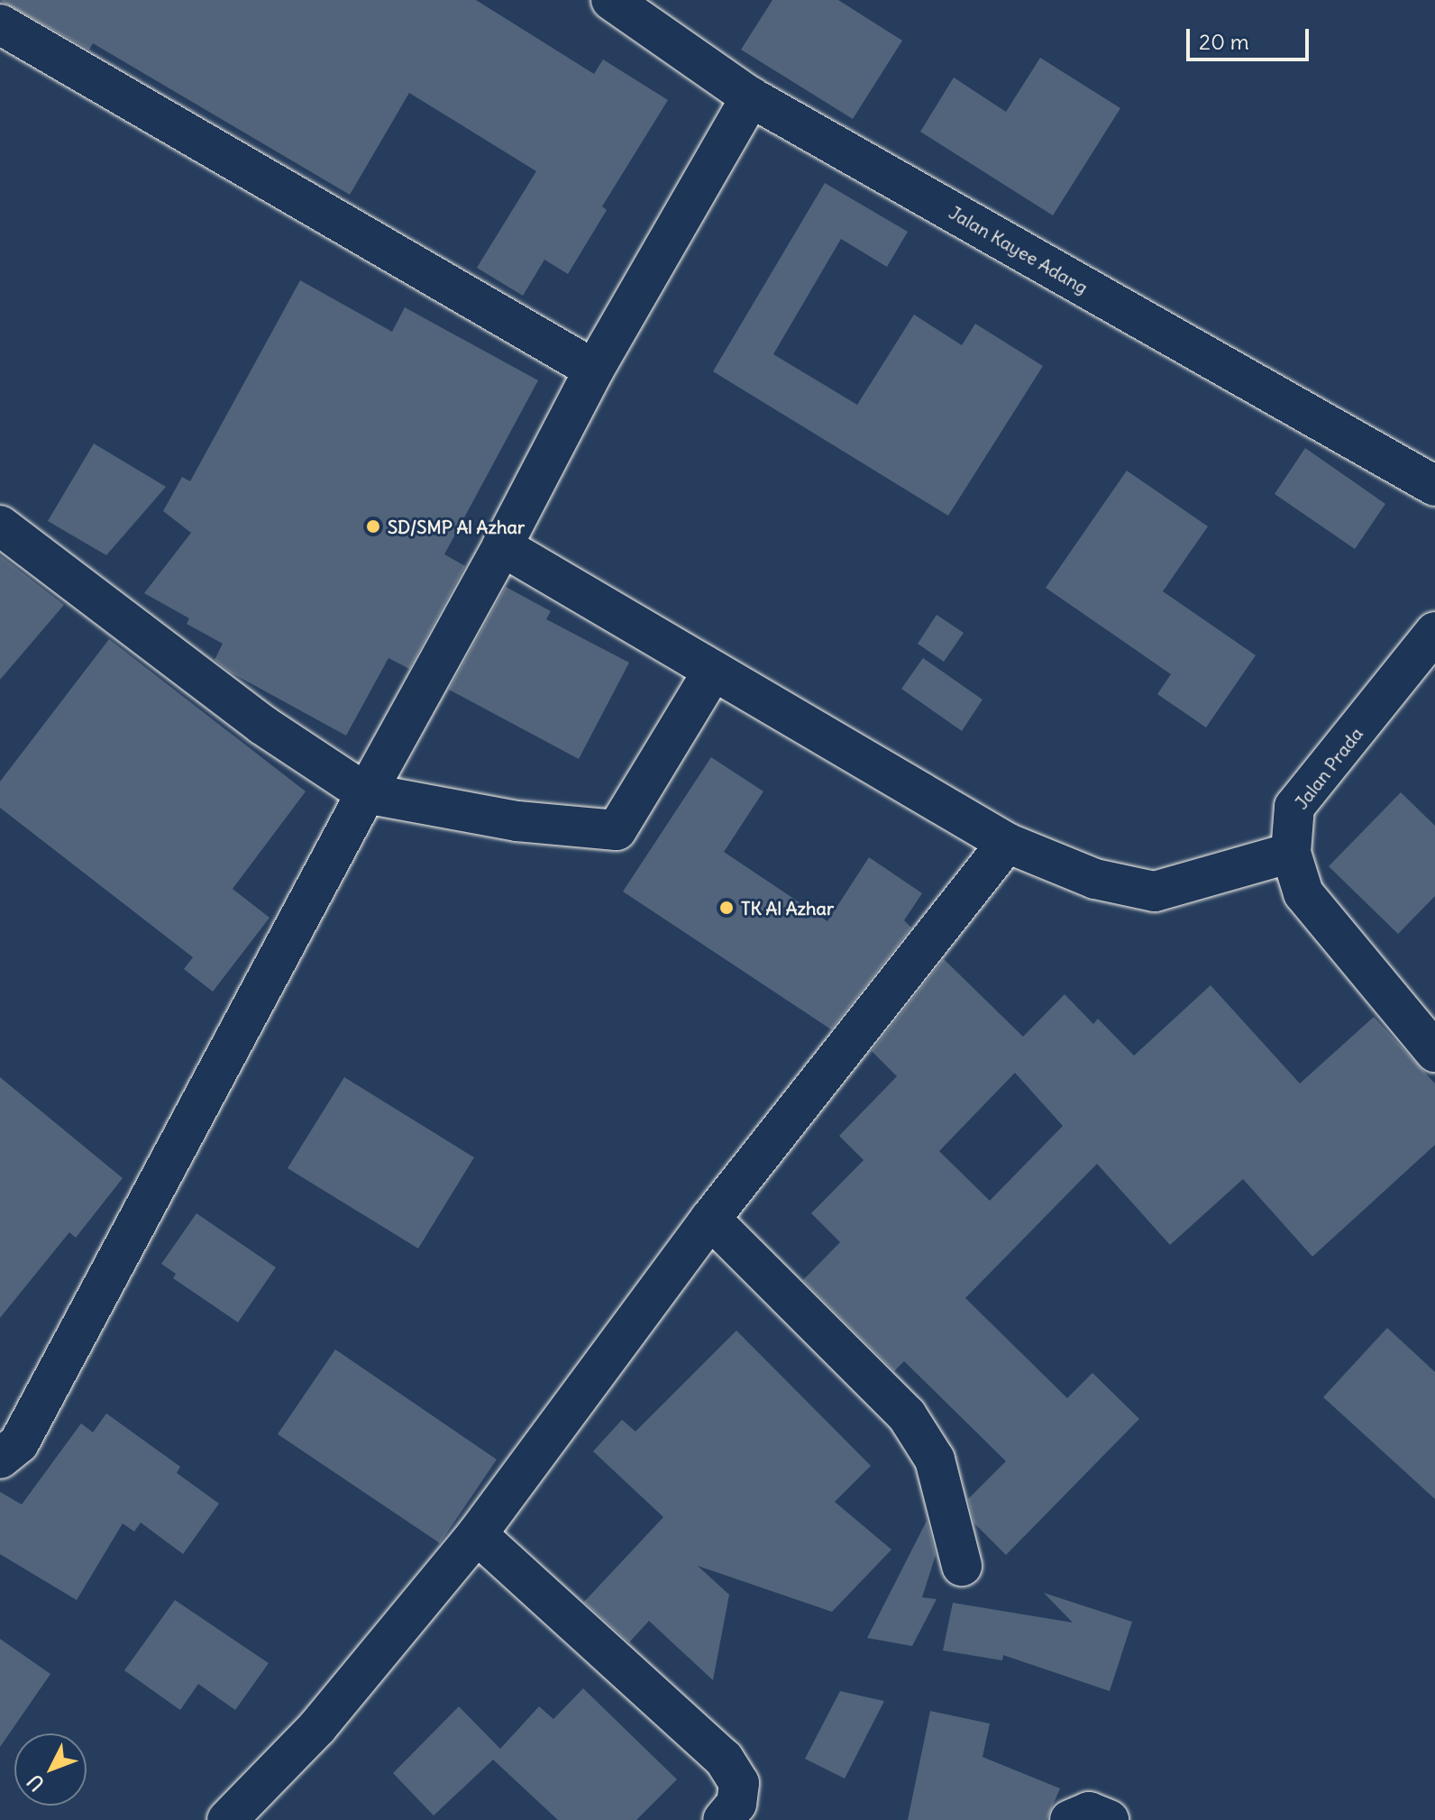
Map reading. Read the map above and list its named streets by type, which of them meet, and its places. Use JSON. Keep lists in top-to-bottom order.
{
  "streets": {
    "street": ["Jalan Kayee Adang", "Jalan Prada"]
  },
  "places": ["SD/SMP Al Azhar", "TK Al Azhar"],
  "scale_bar": "20 m",
  "north": "bottom left"
}
